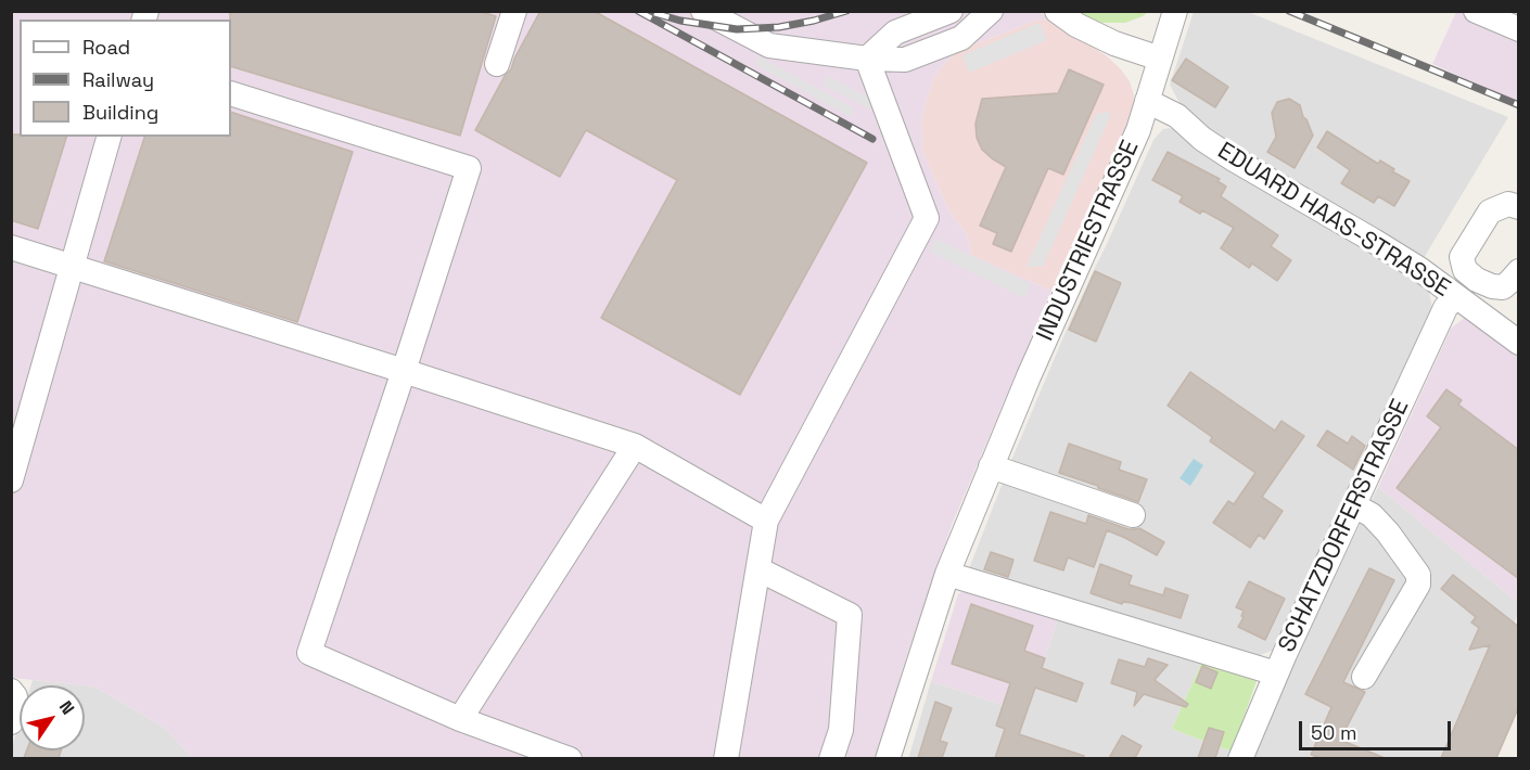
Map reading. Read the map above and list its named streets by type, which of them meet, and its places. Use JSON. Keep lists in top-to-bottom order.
{
  "streets": {
    "street": ["EDUARD HAAS-STRASSE", "INDUSTRIESTRASSE", "SCHATZDORFERSTRASSE"]
  },
  "crossings": [
    ["EDUARD HAAS-STRASSE", "INDUSTRIESTRASSE"],
    ["EDUARD HAAS-STRASSE", "SCHATZDORFERSTRASSE"]
  ],
  "legend": ["Road", "Railway", "Building"],
  "scale_bar": "50 m",
  "north": "top right"
}
